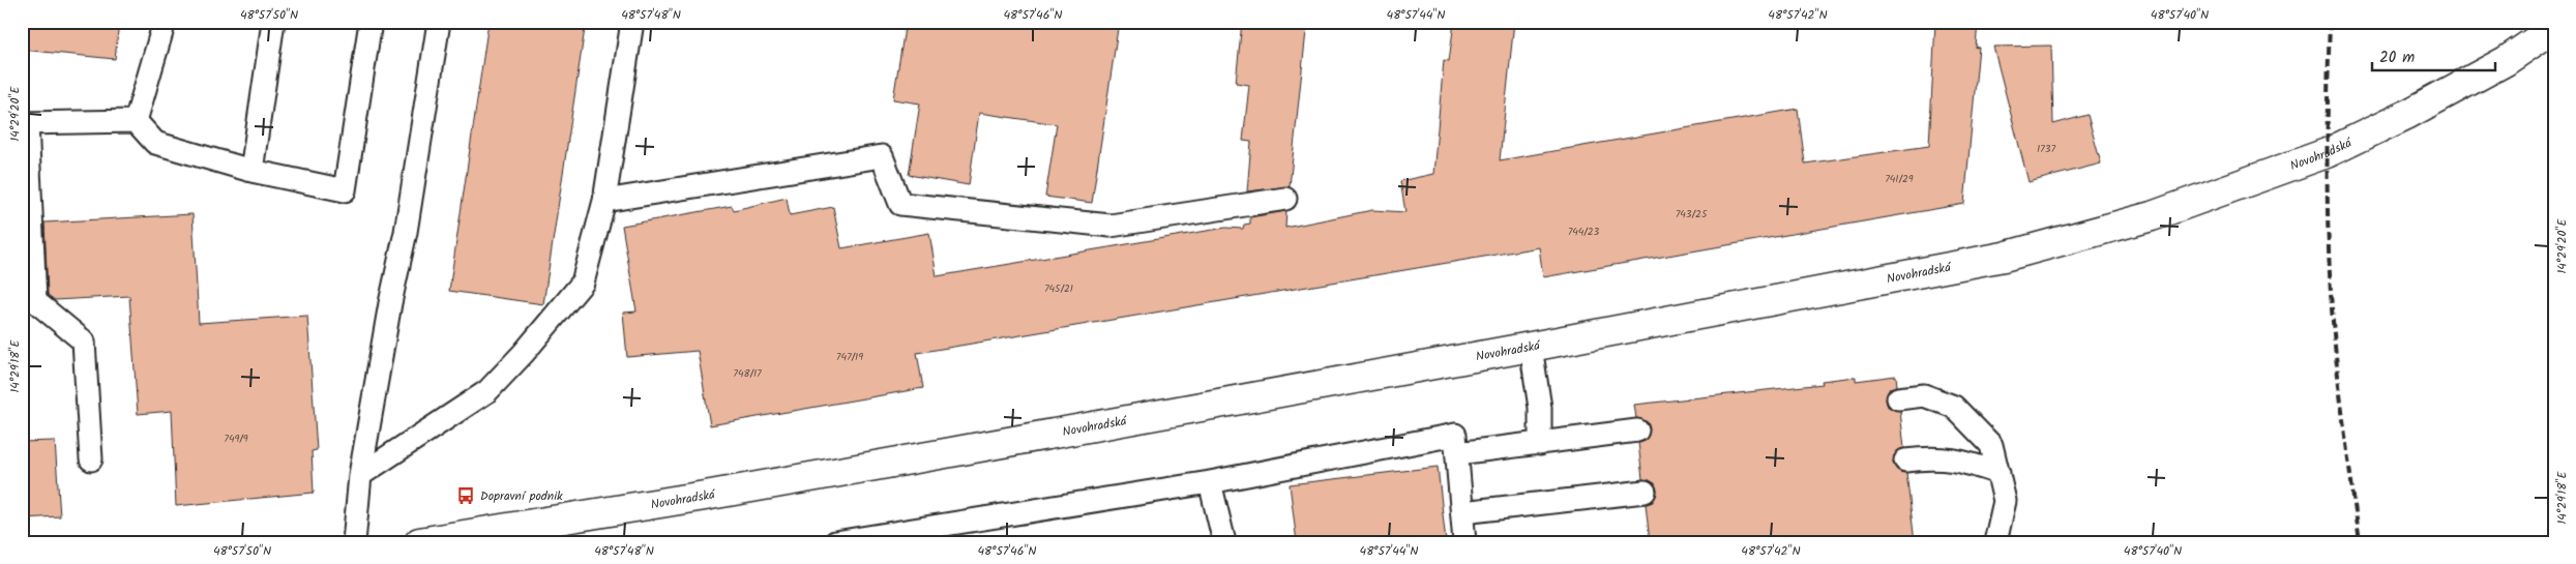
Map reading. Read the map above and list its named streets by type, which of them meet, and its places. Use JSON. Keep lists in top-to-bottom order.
{
  "streets": {
    "main road": ["Novohradská"]
  },
  "places": {
    "bus stop": ["Dopravní podnik"]
  },
  "house_numbers": [
    "1737",
    "741/29",
    "743/25",
    "744/23",
    "745/21",
    "747/19",
    "748/17",
    "749/9"
  ],
  "scale_bar": "20 m",
  "coordinates": [
    "48°57'50\"N",
    "48°57'48\"N",
    "48°57'46\"N",
    "48°57'44\"N",
    "48°57'42\"N",
    "48°57'40\"N",
    "14°29'20\"E",
    "14°29'18\"E"
  ]
}
